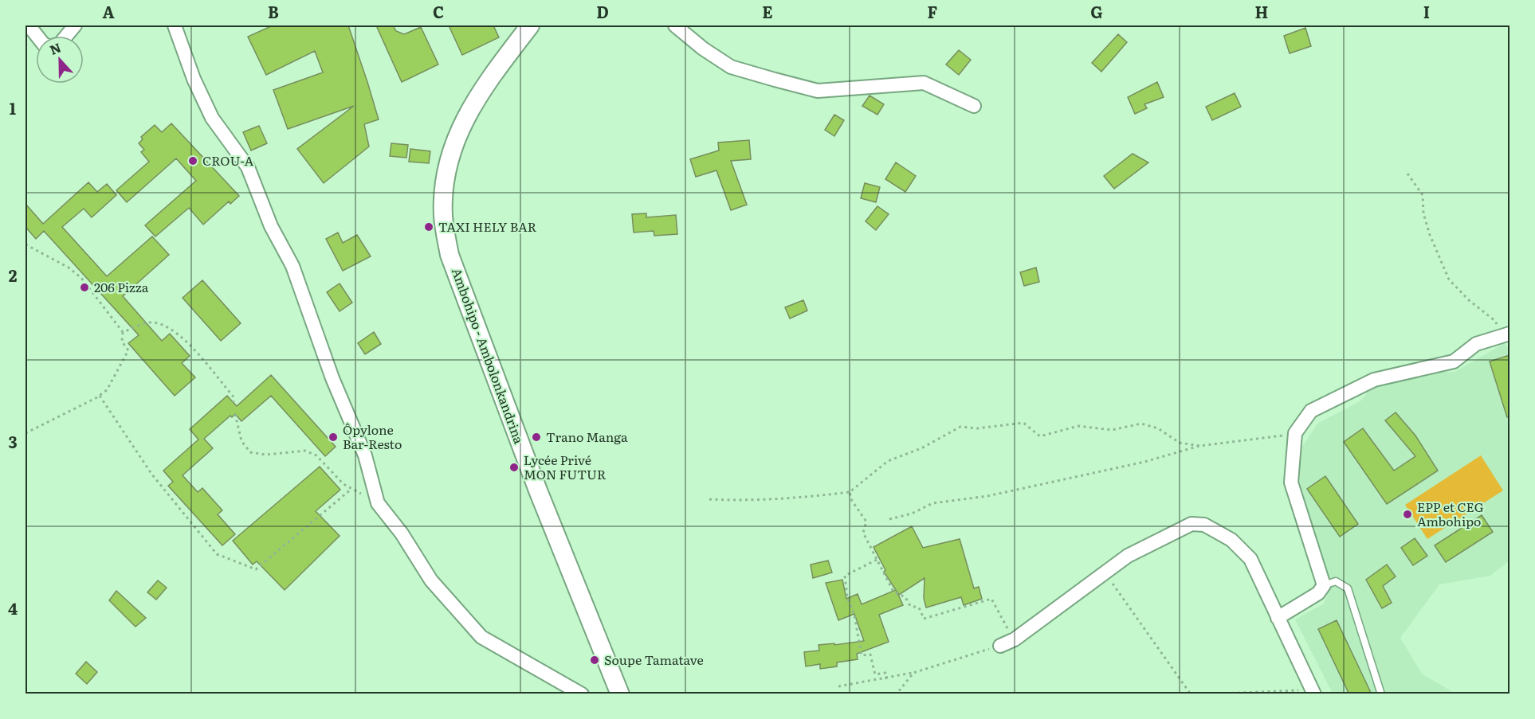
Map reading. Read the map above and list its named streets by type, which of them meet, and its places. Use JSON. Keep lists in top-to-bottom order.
{
  "streets": {
    "street": ["Ambohipo - Ambolonkandrina"]
  },
  "places": [
    "CROU-A",
    "TAXI HELY BAR",
    "206 Pizza",
    "Ôpylone Bar-Resto",
    "Trano Manga",
    "Lycée Privé MON FUTUR",
    "EPP et CEG Ambohipo",
    "Soupe Tamatave"
  ],
  "north": "top",
  "grid": {
    "columns": [
      "A",
      "B",
      "C",
      "D",
      "E",
      "F",
      "G",
      "H",
      "I"
    ],
    "rows": [
      "1",
      "2",
      "3",
      "4"
    ]
  }
}
